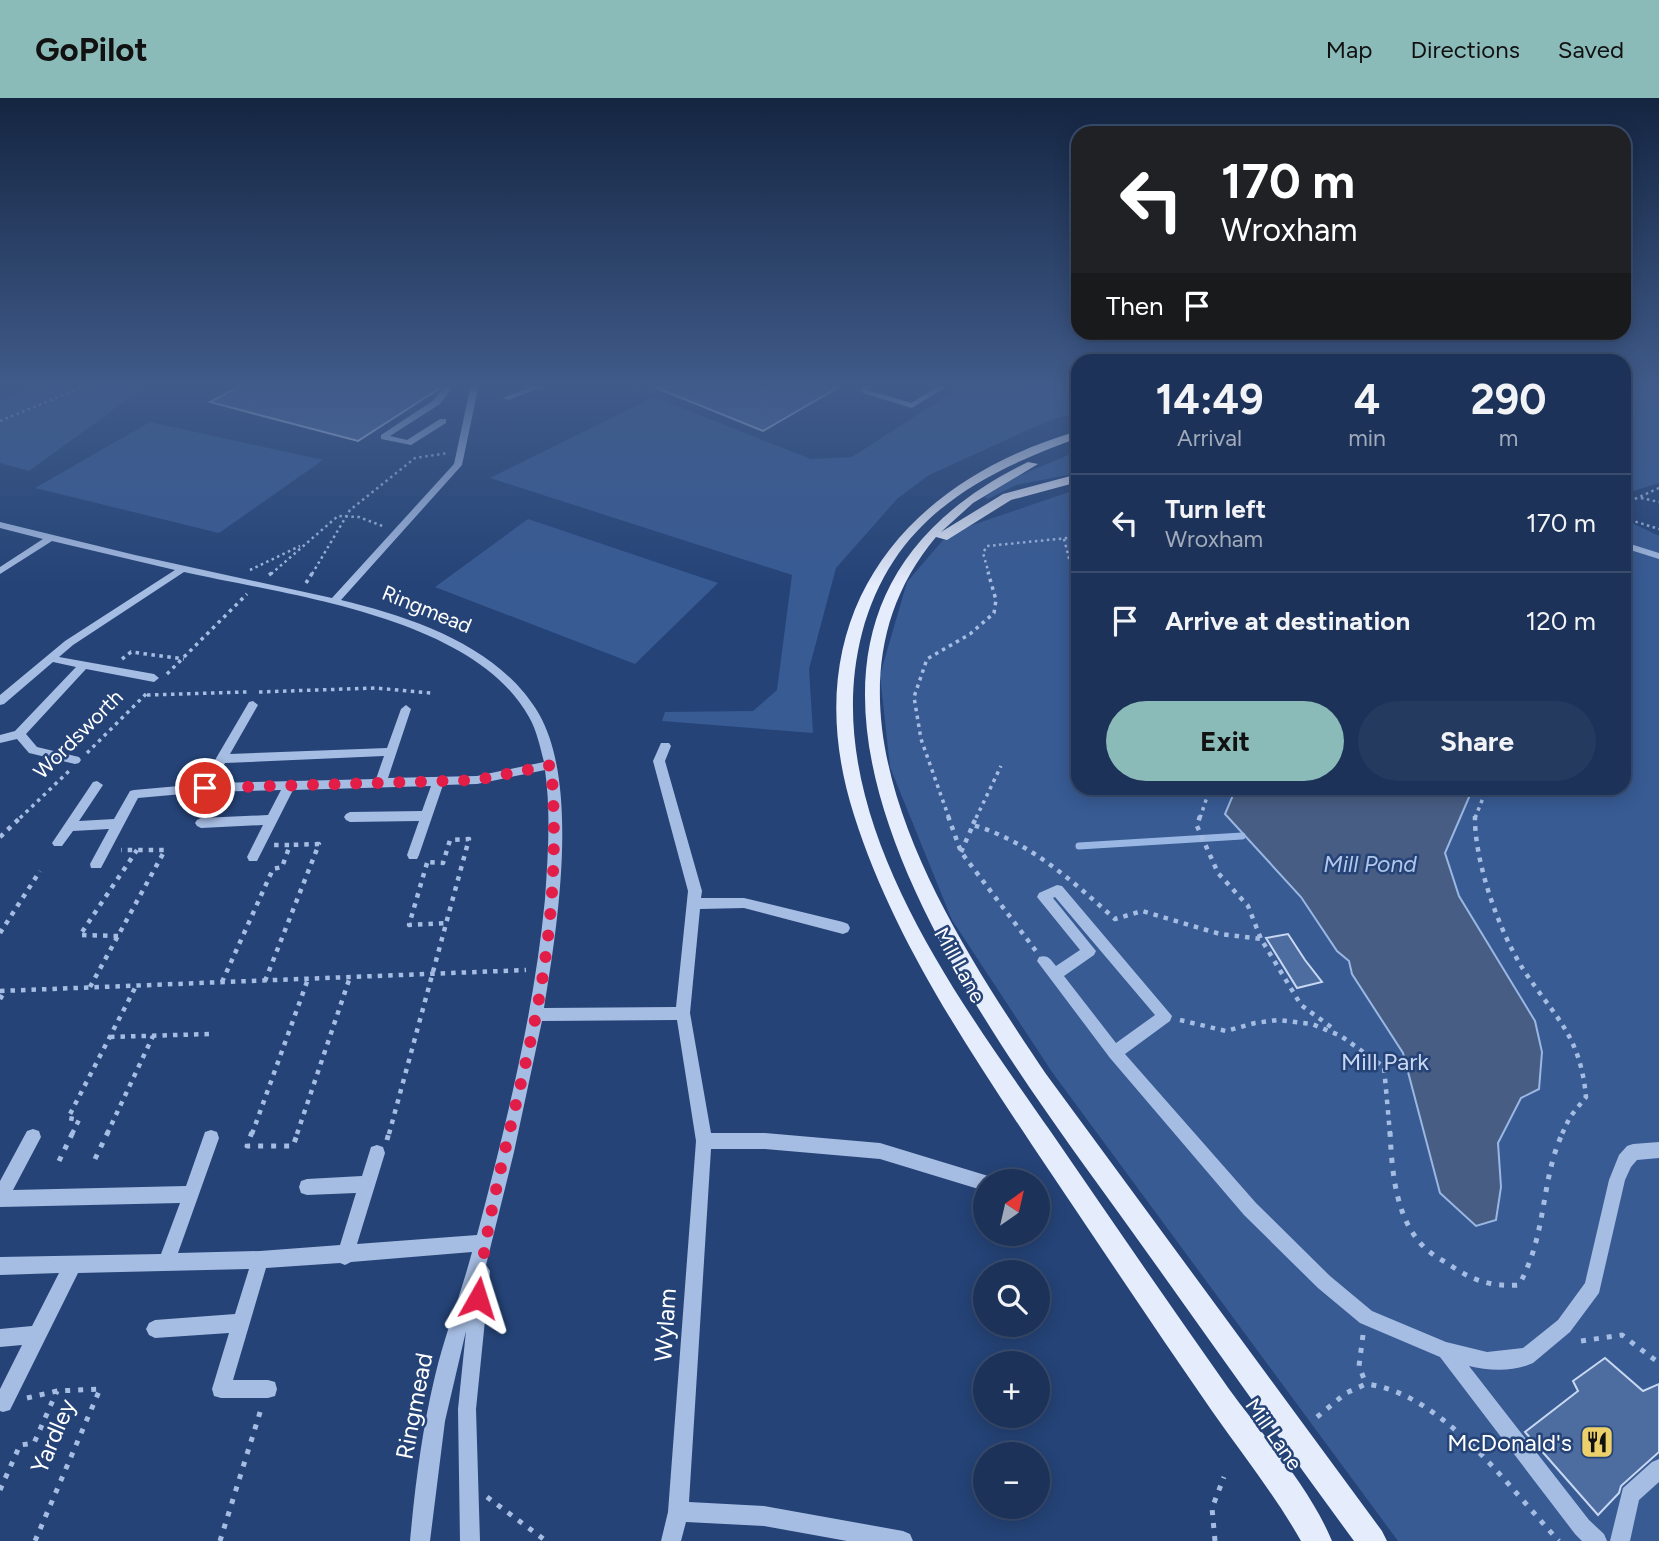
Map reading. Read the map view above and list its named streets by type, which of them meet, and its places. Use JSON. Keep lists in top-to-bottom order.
{
  "streets": {
    "main road": ["Mill Lane"],
    "street": ["Ringmead", "Wordsworth", "Wylam"],
    "path": ["Yardley"]
  },
  "water": ["Mill Pond"],
  "parks": ["Mill Park"],
  "places": {
    "restaurant": ["McDonald's"]
  },
  "north": "top right",
  "page": {
    "header": "GoPilot",
    "nav": ["Map", "Directions", "Saved"],
    "turn": ["170 m", "Wroxham"],
    "then": "Then",
    "eta": [
      "14:49",
      "Arrival",
      "4",
      "min",
      "290",
      "m"
    ],
    "list": [
      {
        "name": "Turn left",
        "note": "Wroxham",
        "value": "170 m"
      },
      {
        "name": "Arrive at destination",
        "value": "120 m"
      }
    ],
    "buttons": ["Exit", "Share"],
    "map_buttons": ["+", "−"]
  }
}
